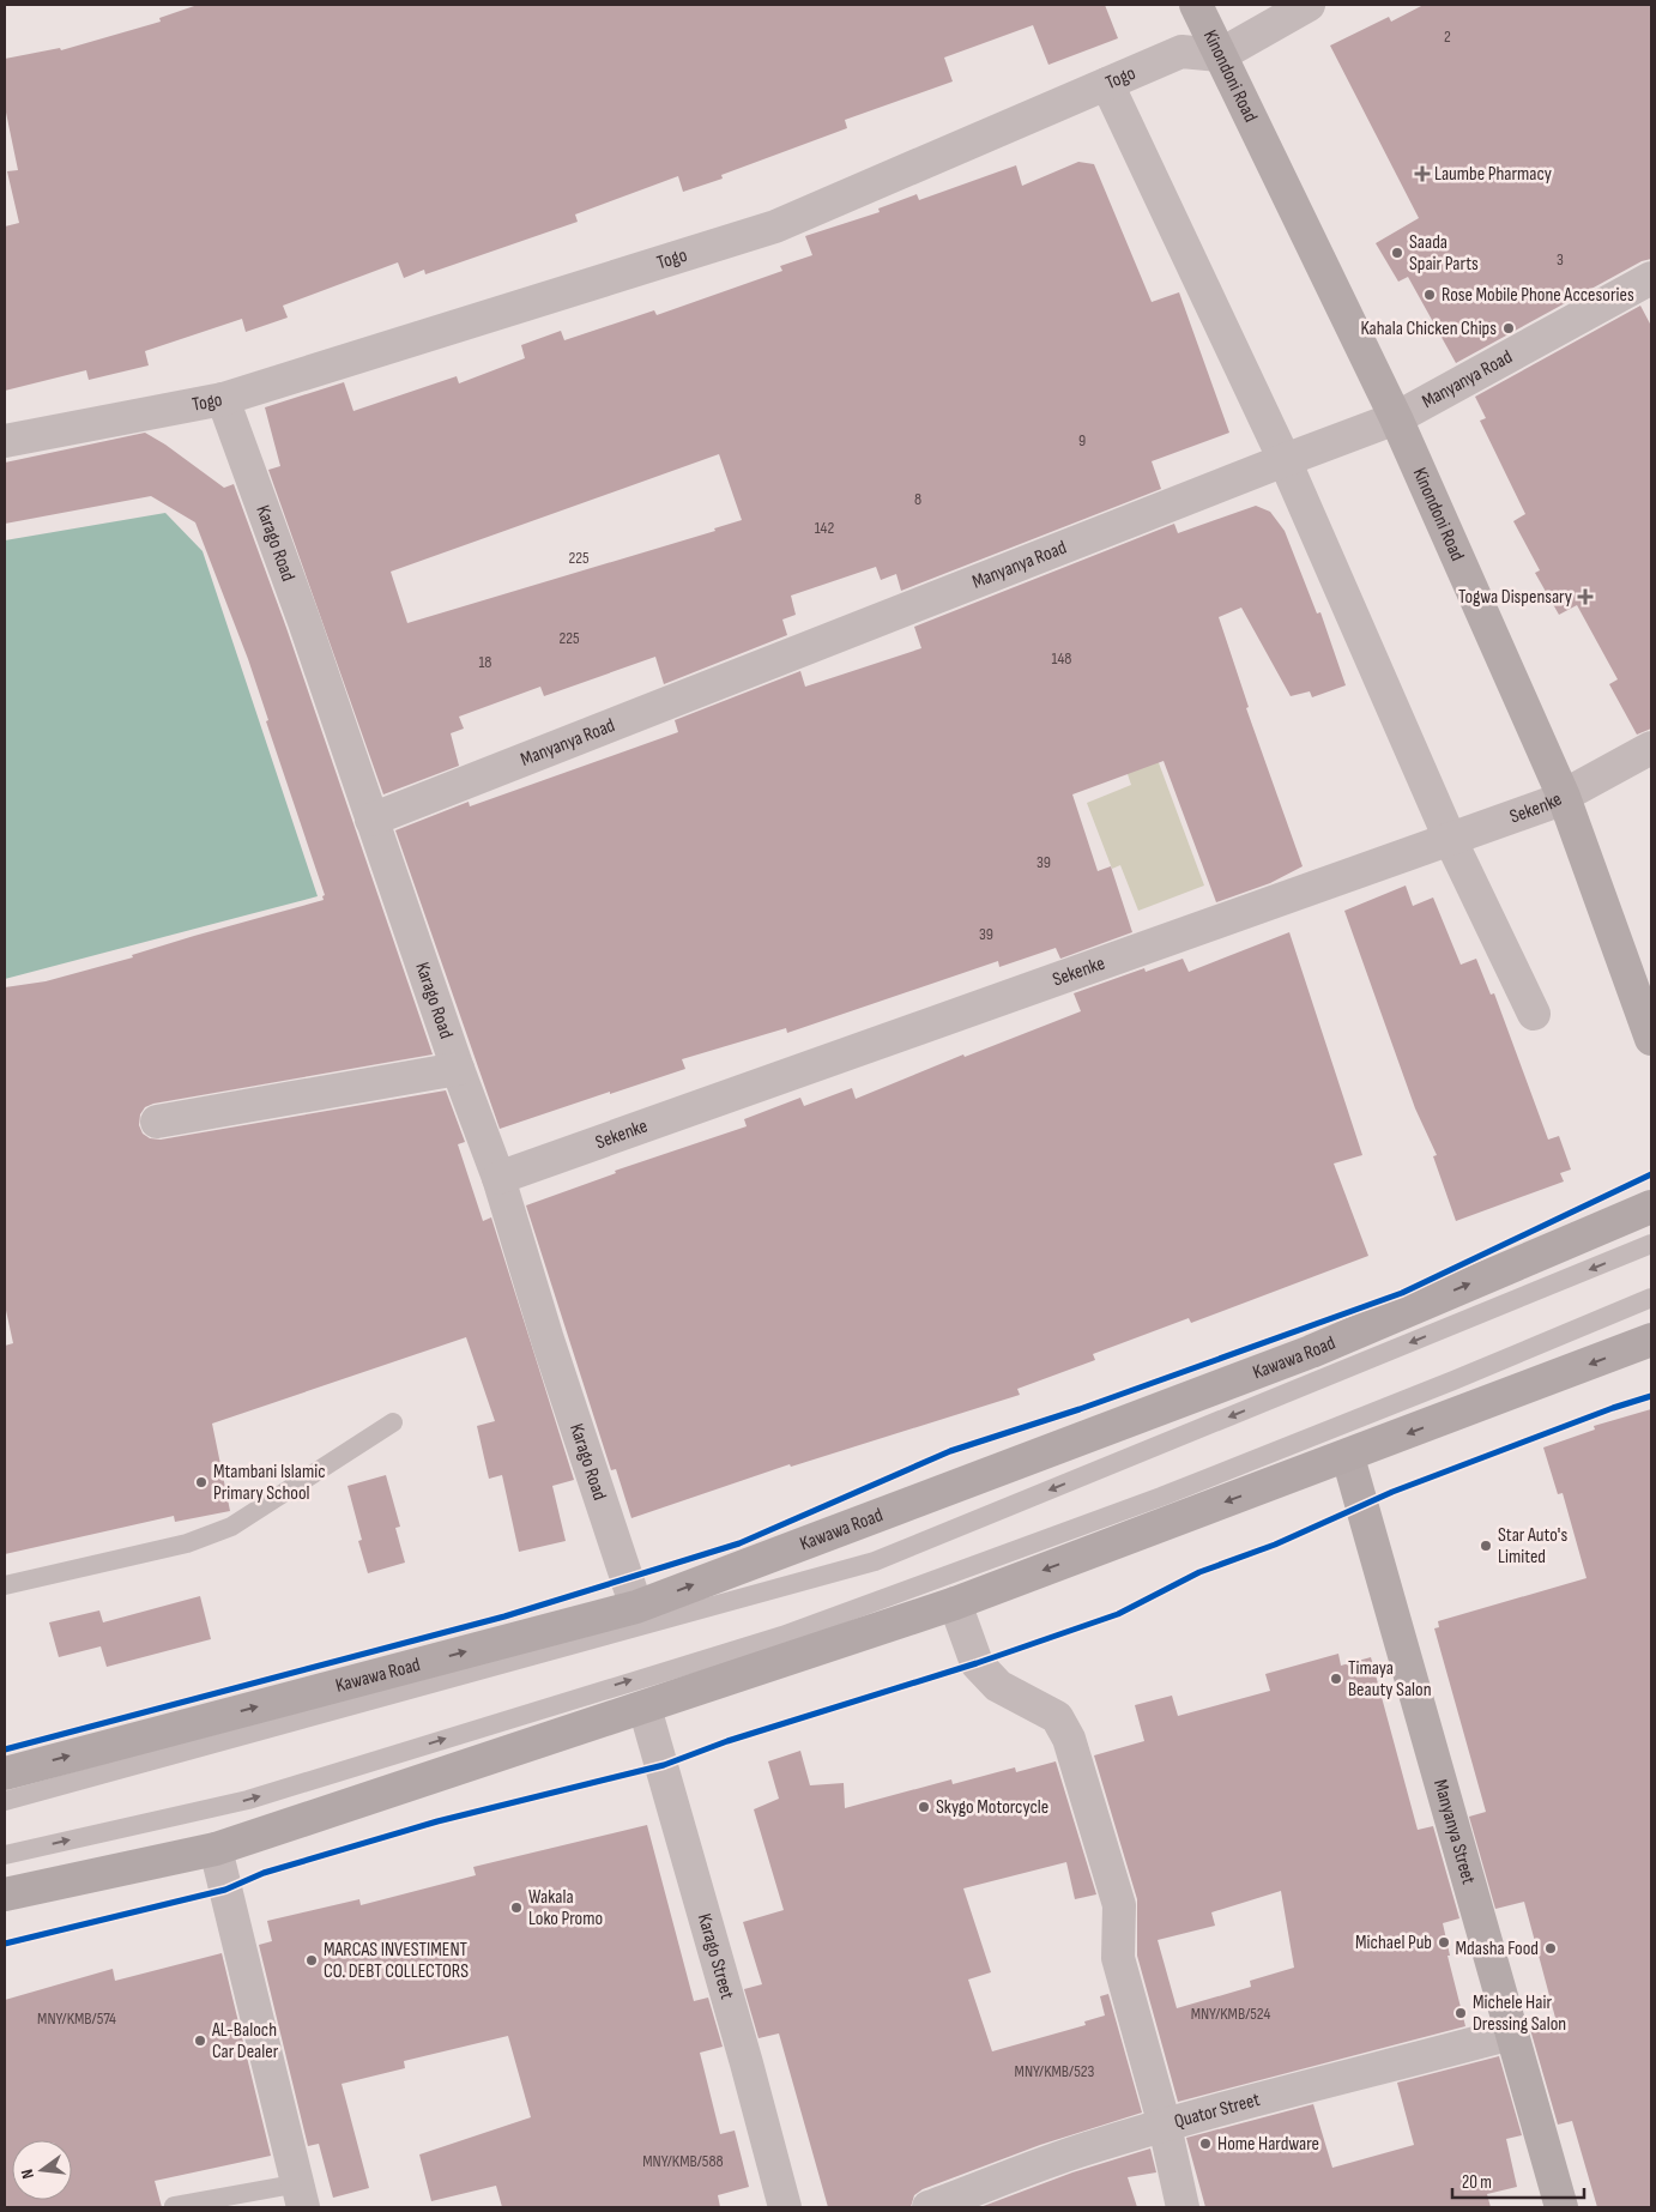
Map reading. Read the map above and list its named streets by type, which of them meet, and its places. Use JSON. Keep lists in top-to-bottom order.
{
  "streets": {
    "main road": ["Kawawa Road"],
    "street": [
      "Kinondoni Road",
      "Togo",
      "Manyanya Road",
      "Karago Road",
      "Sekenke",
      "Manyanya Street",
      "Karago Street",
      "Quator Street"
    ]
  },
  "crossings": [
    ["Kinondoni Road", "Togo"],
    ["Kinondoni Road", "Manyanya Road"],
    ["Kinondoni Road", "Sekenke"],
    ["Togo", "Karago Road"],
    ["Manyanya Road", "Karago Road"],
    ["Karago Road", "Sekenke"],
    ["Karago Road", "Kawawa Road"],
    ["Manyanya Street", "Quator Street"]
  ],
  "places": {
    "health": ["Laumbe Pharmacy", "Togwa Dispensary"],
    "other": [
      "Saada Spair Parts",
      "Rose Mobile Phone Accesories",
      "Kahala Chicken Chips",
      "Mtambani Islamic Primary School",
      "Star Auto's Limited",
      "Timaya Beauty Salon",
      "Skygo Motorcycle",
      "Wakala Loko Promo",
      "Michael Pub",
      "Mdasha Food",
      "MARCAS INVESTIMENT CO. DEBT COLLECTORS",
      "Michele Hair Dressing Salon",
      "AL-Baloch Car Dealer",
      "Home Hardware"
    ]
  },
  "house_numbers": [
    "2",
    "3",
    "9",
    "8",
    "142",
    "225",
    "225",
    "148",
    "18",
    "39",
    "39",
    "MNY/KMB/524",
    "MNY/KMB/574",
    "MNY/KMB/523",
    "MNY/KMB/588"
  ],
  "scale_bar": "20 m",
  "north": "left"
}
